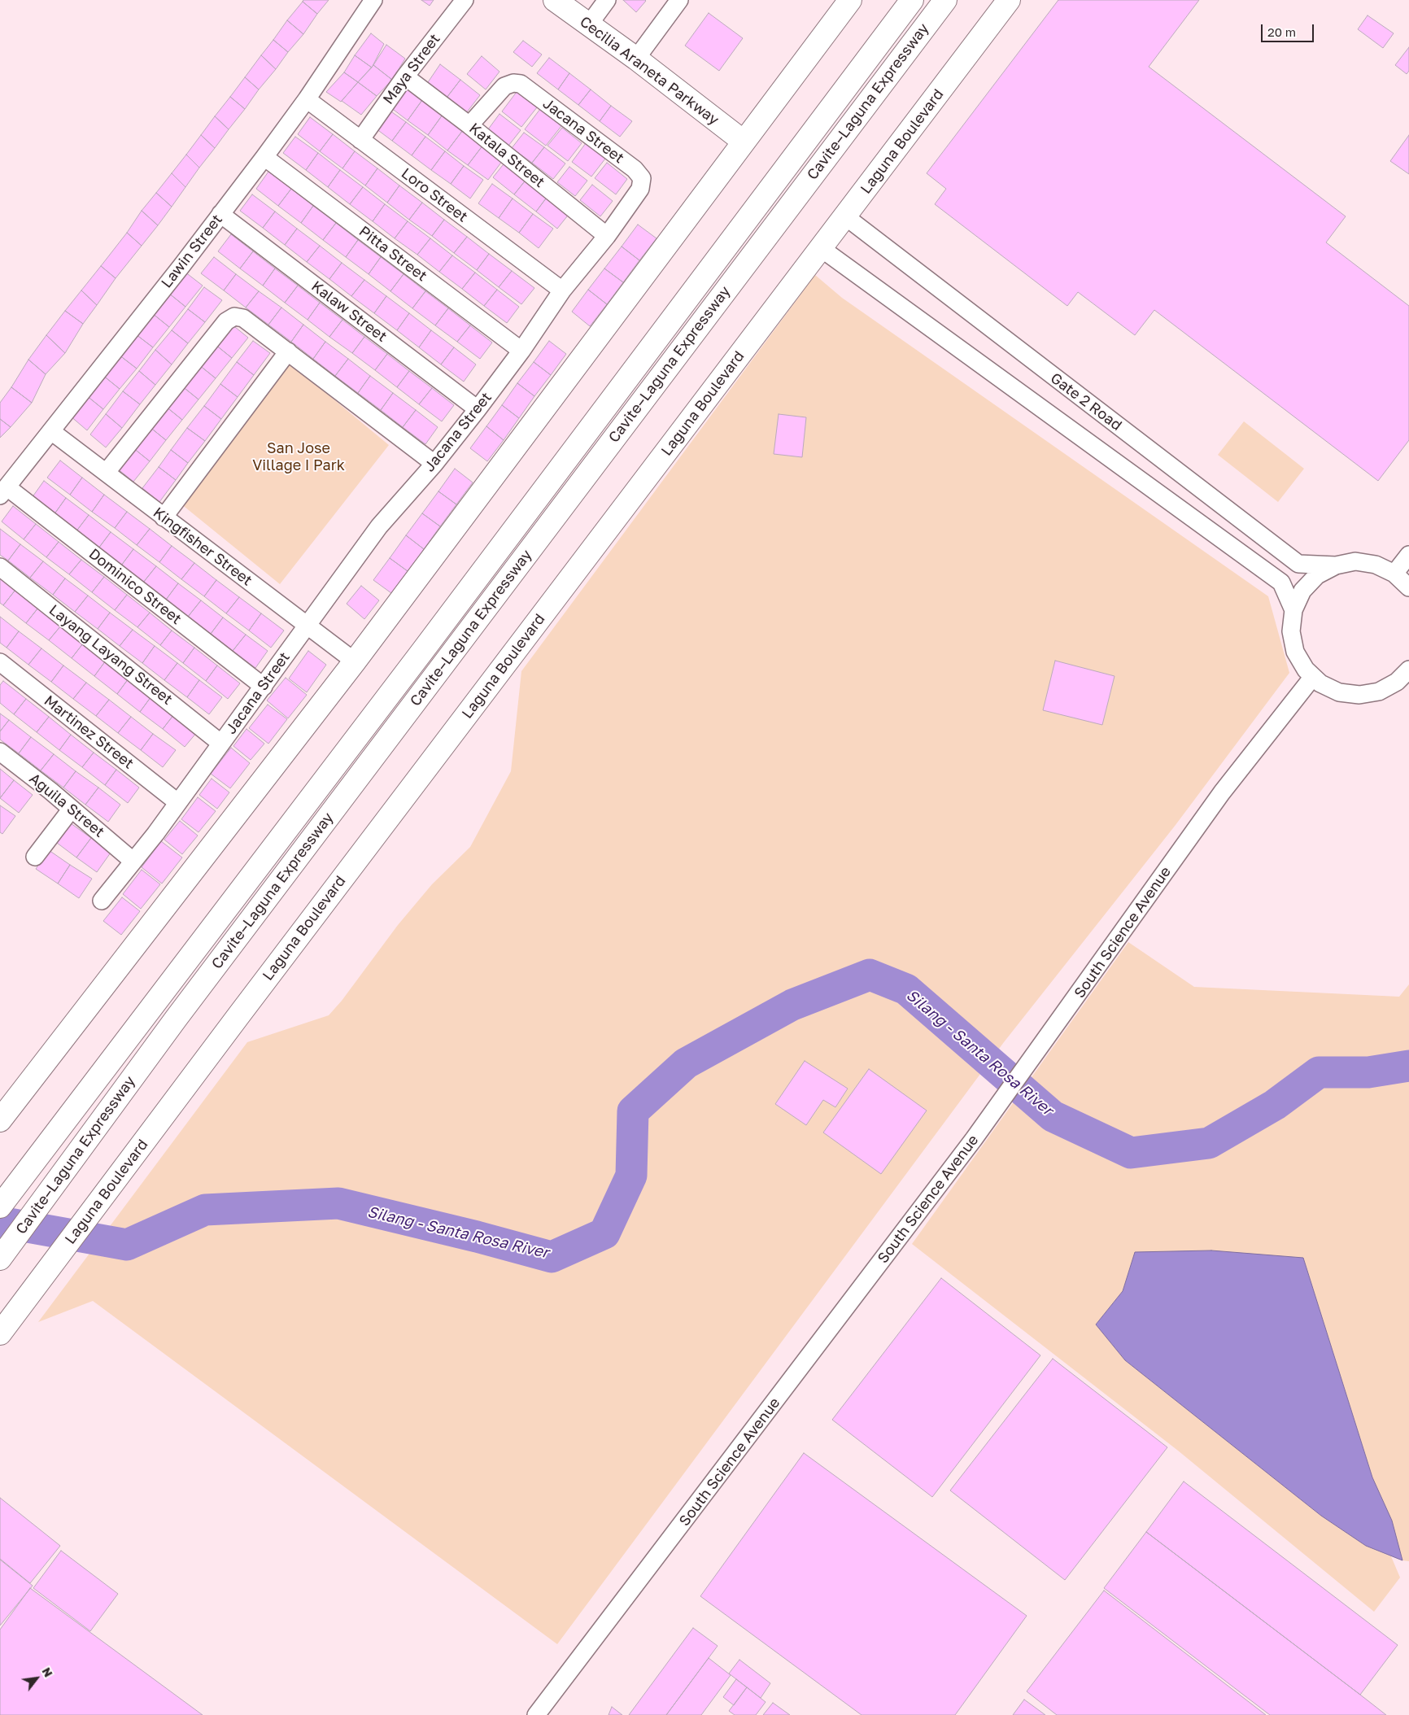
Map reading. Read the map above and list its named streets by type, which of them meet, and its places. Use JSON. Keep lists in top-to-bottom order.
{
  "streets": {
    "main road": ["Cecilia Araneta Parkway", "Cavite–Laguna Expressway", "Laguna Boulevard"],
    "street": [
      "Maya Street",
      "Jacana Street",
      "Katala Street",
      "Loro Street",
      "Lawin Street",
      "Pitta Street",
      "Kalaw Street",
      "Gate 2 Road",
      "Kingfisher Street",
      "Dominico Street",
      "Layang Layang Street",
      "Martinez Street",
      "Aguila Street",
      "South Science Avenue"
    ]
  },
  "crossings": [
    ["Maya Street", "Katala Street"],
    ["Maya Street", "Loro Street"],
    ["Jacana Street", "Katala Street"],
    ["Jacana Street", "Loro Street"],
    ["Jacana Street", "Pitta Street"],
    ["Jacana Street", "Kalaw Street"],
    ["Jacana Street", "Kingfisher Street"],
    ["Jacana Street", "Dominico Street"],
    ["Jacana Street", "Layang Layang Street"],
    ["Jacana Street", "Martinez Street"],
    ["Jacana Street", "Aguila Street"],
    ["Laguna Boulevard", "Gate 2 Road"],
    ["Loro Street", "Lawin Street"],
    ["Lawin Street", "Pitta Street"],
    ["Lawin Street", "Kalaw Street"],
    ["Lawin Street", "Kingfisher Street"],
    ["Lawin Street", "Dominico Street"]
  ],
  "water": ["Silang - Santa Rosa River"],
  "parks": ["San Jose Village I Park"],
  "scale_bar": "20 m",
  "north": "top right"
}
